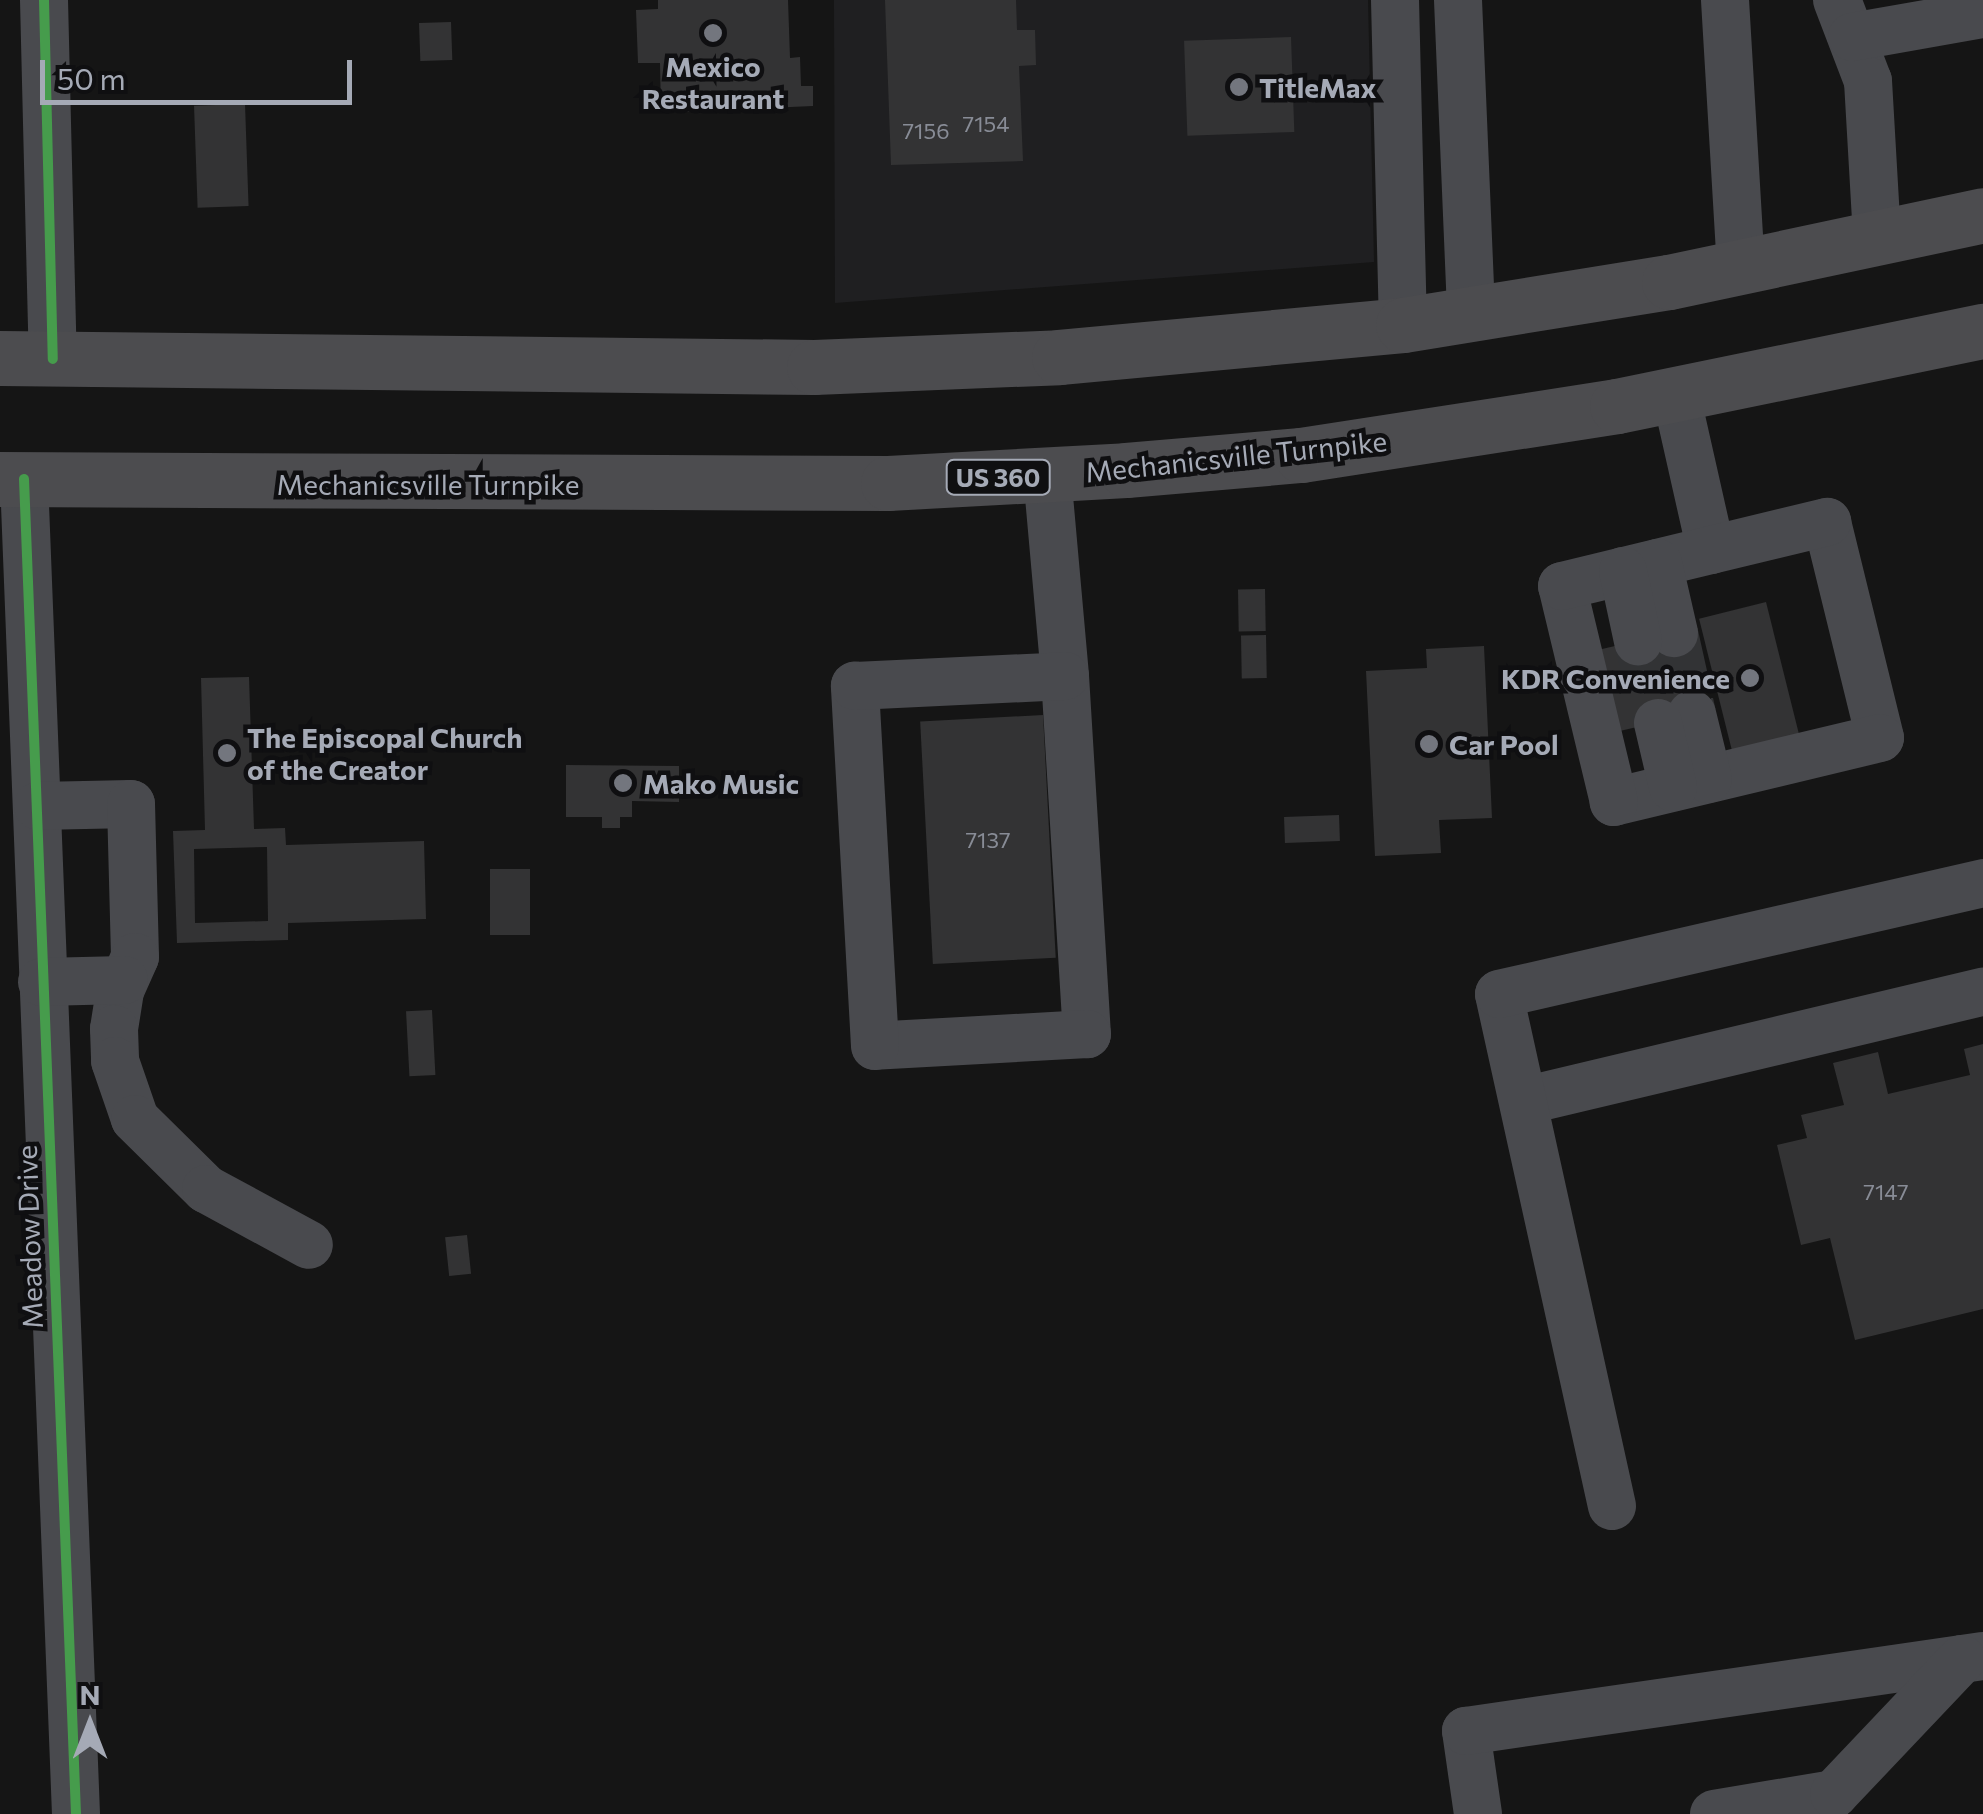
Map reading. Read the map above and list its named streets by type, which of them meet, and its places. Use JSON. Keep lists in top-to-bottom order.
{
  "streets": {
    "highway": ["Mechanicsville Turnpike", "US 360"],
    "street": ["Meadow Drive"]
  },
  "crossings": [
    ["Mechanicsville Turnpike", "Meadow Drive"]
  ],
  "places": [
    "Mexico Restaurant",
    "TitleMax",
    "KDR Convenience",
    "Car Pool",
    "The Episcopal Church of the Creator",
    "Mako Music"
  ],
  "house_numbers": [
    "7154",
    "7156",
    "7137",
    "7147"
  ],
  "scale_bar": "50 m",
  "north": "top"
}
